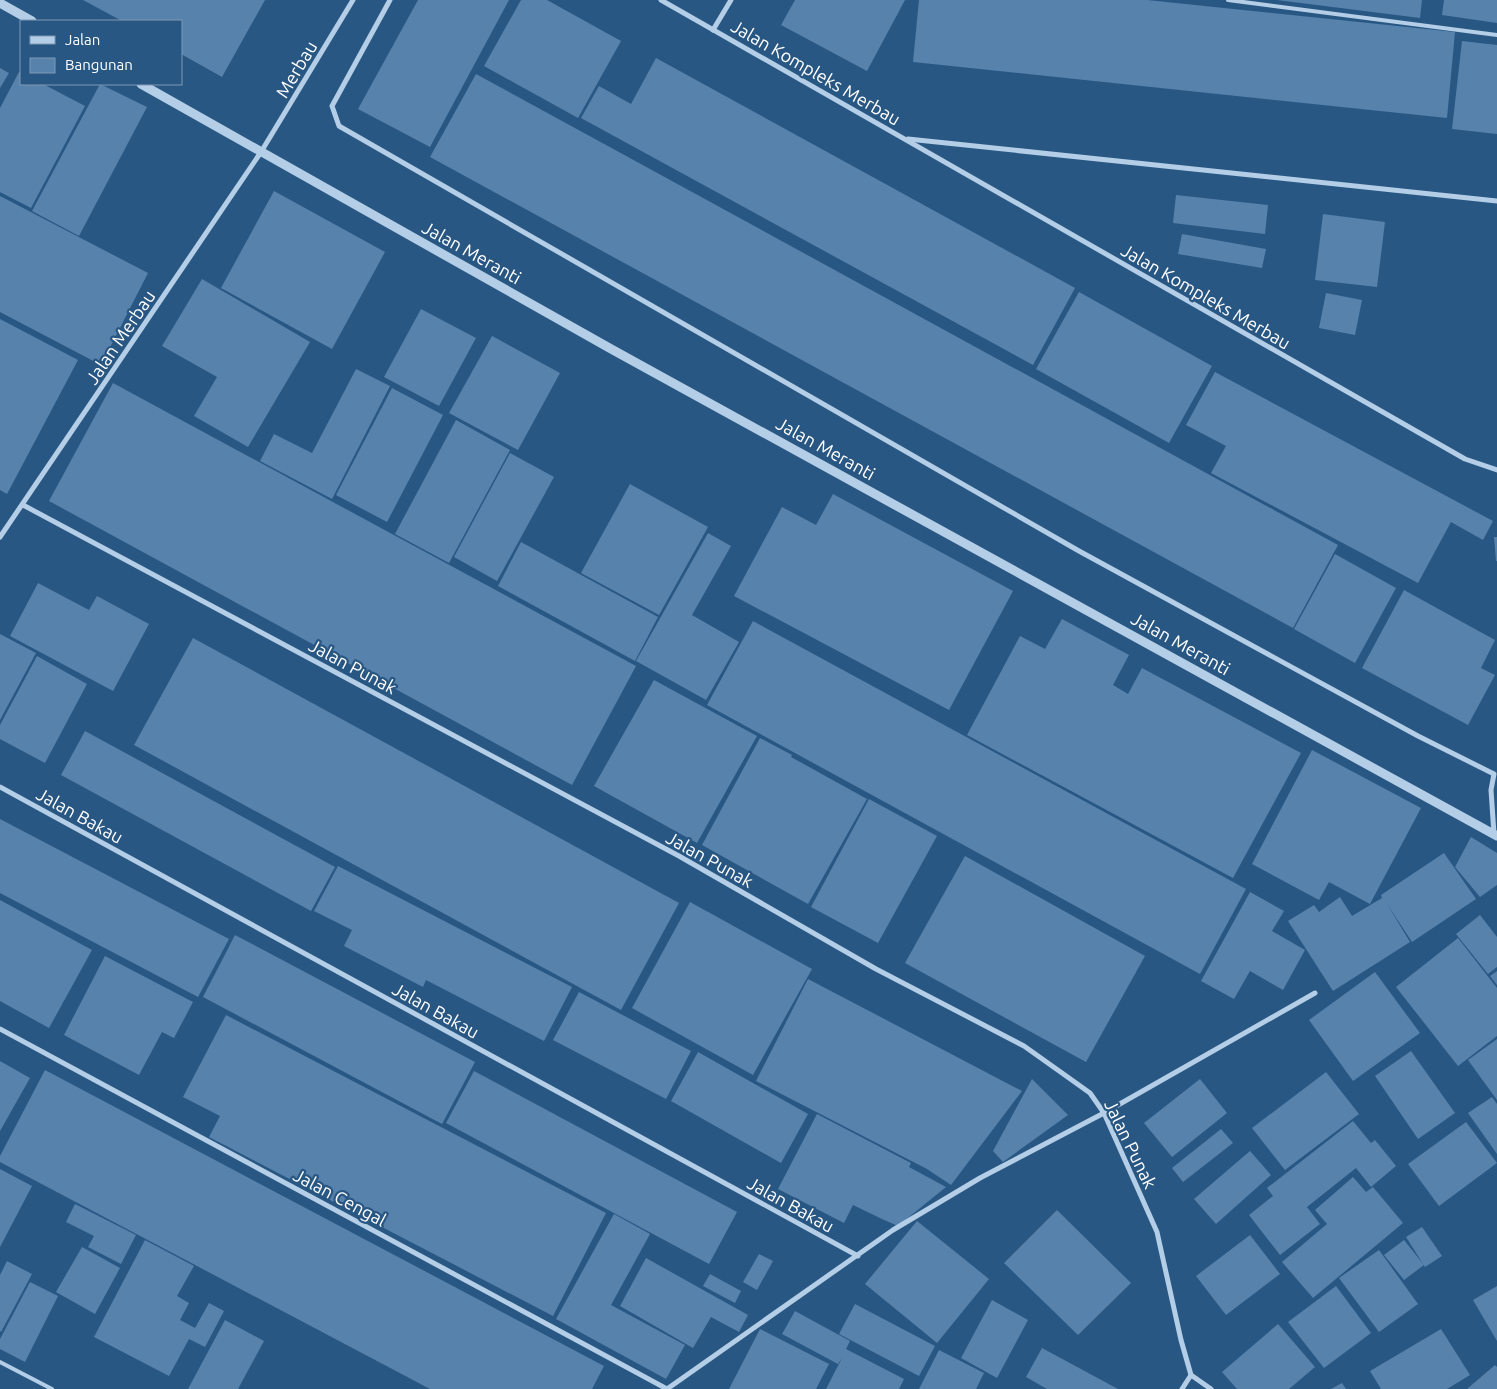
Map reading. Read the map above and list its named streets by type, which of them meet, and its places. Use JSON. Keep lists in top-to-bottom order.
{
  "streets": {
    "street": [
      "Merbau",
      "Jalan Kompleks Merbau",
      "Jalan Meranti",
      "Jalan Merbau",
      "Jalan Punak",
      "Jalan Bakau",
      "Jalan Cengal"
    ]
  },
  "crossings": [
    ["Merbau", "Jalan Meranti"],
    ["Merbau", "Jalan Merbau"],
    ["Jalan Meranti", "Jalan Merbau"],
    ["Jalan Merbau", "Jalan Punak"]
  ],
  "legend": ["Jalan", "Bangunan"]
}
